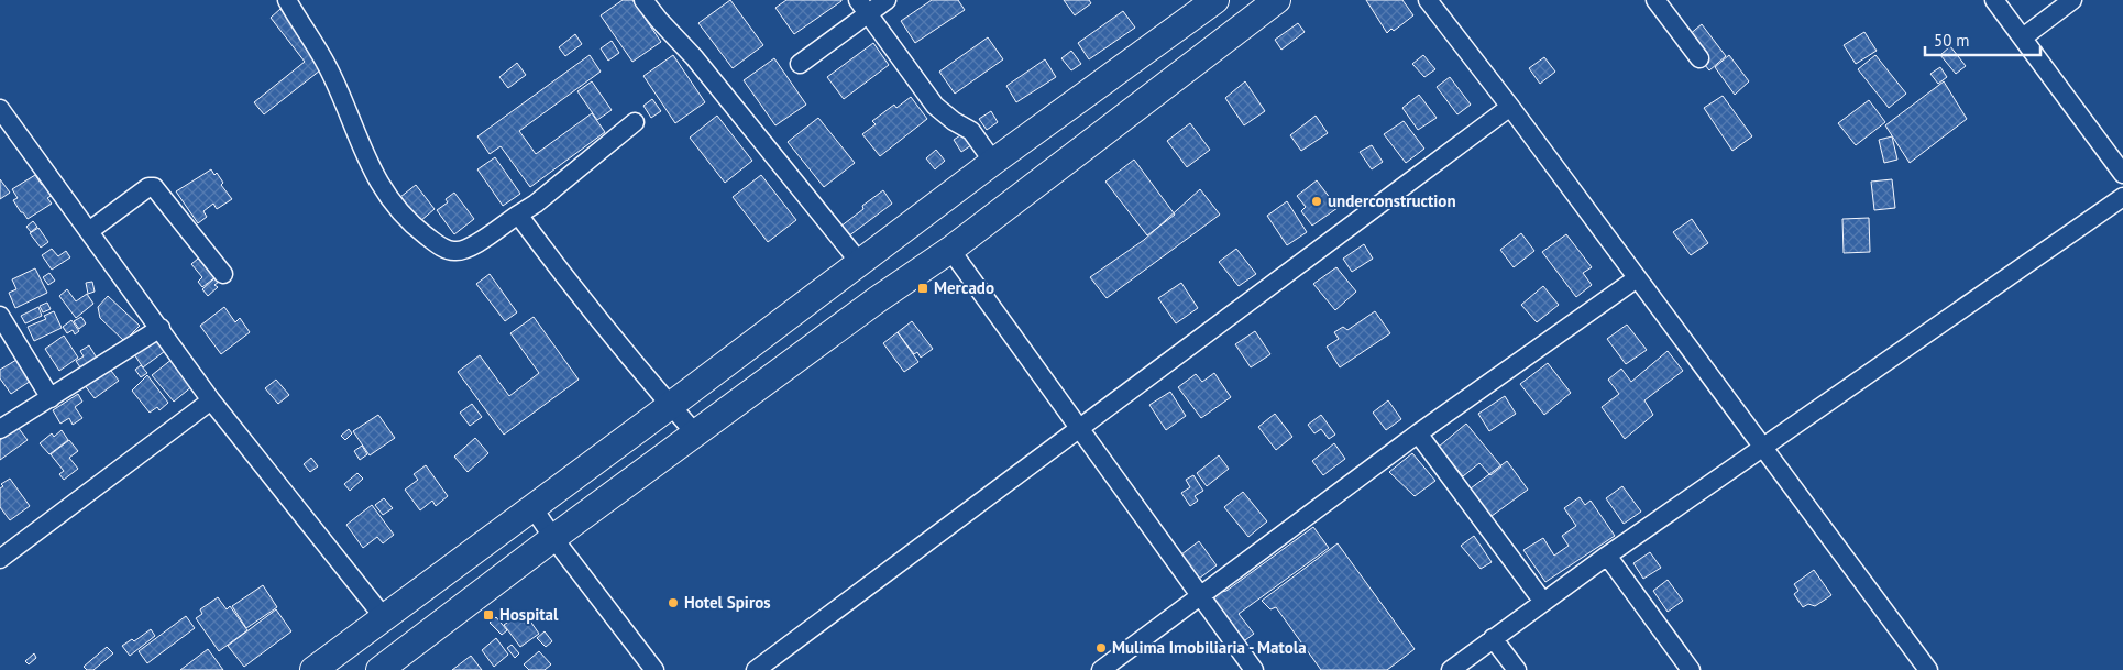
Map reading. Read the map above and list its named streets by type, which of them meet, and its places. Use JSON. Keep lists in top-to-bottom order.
{
  "places": {
    "other": ["underconstruction", "Hotel Spiros", "Mulima Imobiliaria - Matola"],
    "transit": ["Mercado", "Hospital"]
  },
  "scale_bar": "50 m"
}
